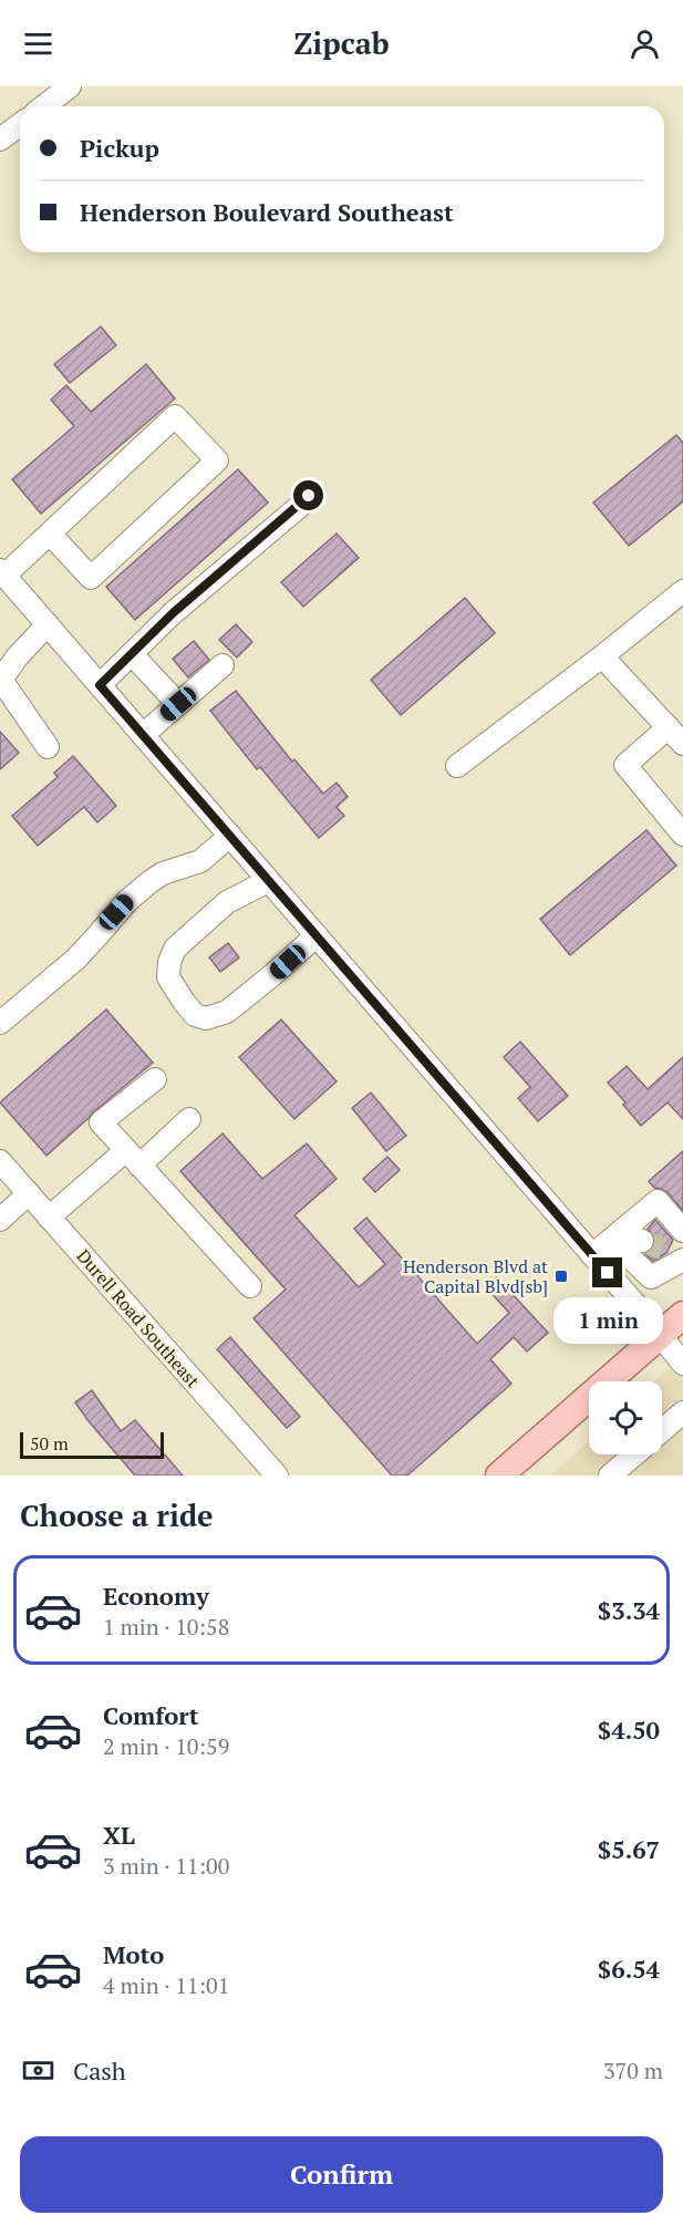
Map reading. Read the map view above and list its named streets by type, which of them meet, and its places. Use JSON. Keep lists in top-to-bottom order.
{
  "streets": {
    "street": ["Durell Road Southeast"]
  },
  "places": {
    "transit": ["Henderson Blvd at Capital Blvd[sb]"]
  },
  "scale_bar": "50 m",
  "page": {
    "header": "Zipcab",
    "banner": ["Pickup", "Henderson Boulevard Southeast"],
    "bubble": "1 min",
    "scale": "50 m",
    "heading": "Choose a ride",
    "list": [
      {
        "name": "Economy",
        "note": "1 min · 10:58",
        "value": "$3.34"
      },
      {
        "name": "Comfort",
        "note": "2 min · 10:59",
        "value": "$4.50"
      },
      {
        "name": "XL",
        "note": "3 min · 11:00",
        "value": "$5.67"
      },
      {
        "name": "Moto",
        "note": "4 min · 11:01",
        "value": "$6.54"
      }
    ],
    "pay": ["Cash", "370 m"],
    "buttons": "Confirm"
  }
}
